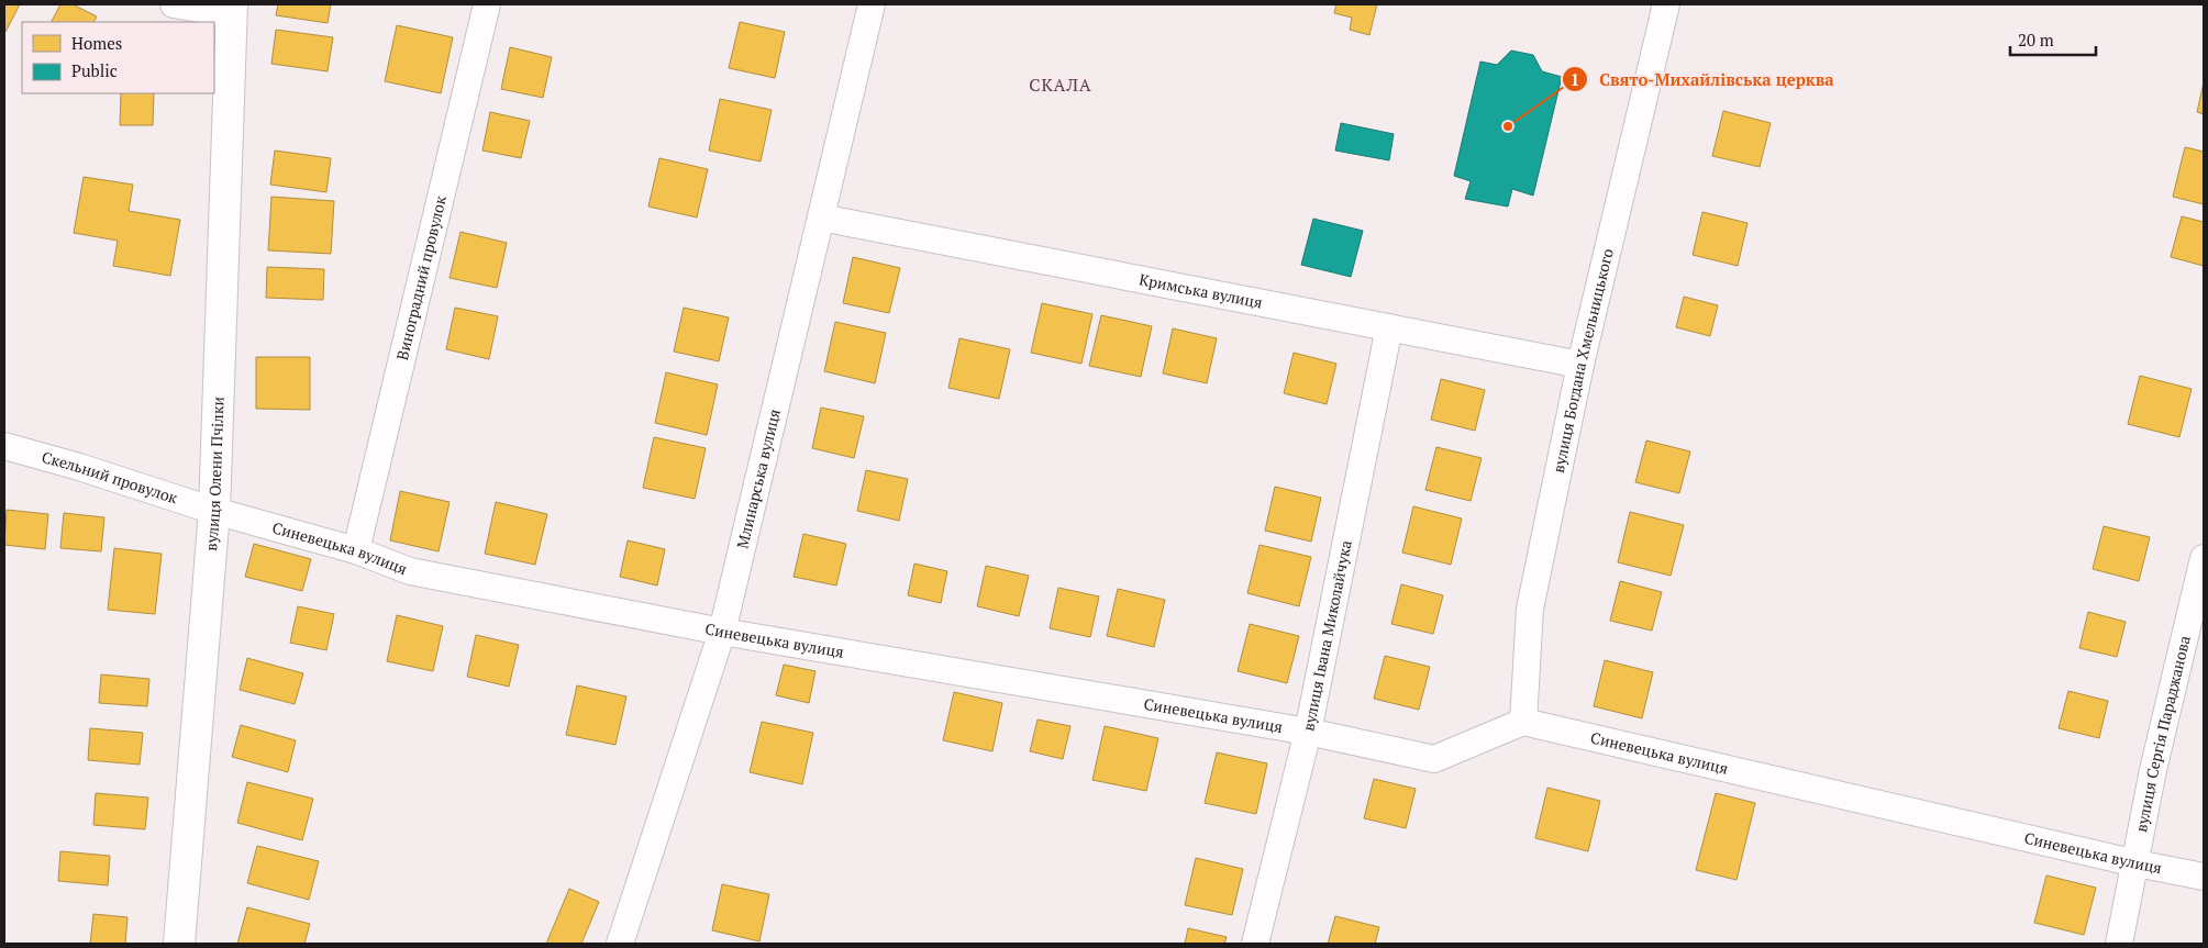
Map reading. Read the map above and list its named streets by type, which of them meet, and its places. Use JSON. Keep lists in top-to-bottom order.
{
  "streets": {
    "street": [
      "Виноградний провулок",
      "Кримська вулиця",
      "вулиця Богдана Хмельницького",
      "вулиця Олени Пчілки",
      "Скельний провулок",
      "Млинарська вулиця",
      "Синевецька вулиця",
      "вулиця Івана Миколайчука",
      "вулиця Сергія Параджанова"
    ]
  },
  "crossings": [
    ["Виноградний провулок", "Синевецька вулиця"],
    ["Кримська вулиця", "вулиця Богдана Хмельницького"],
    ["Кримська вулиця", "Млинарська вулиця"],
    ["Кримська вулиця", "вулиця Івана Миколайчука"],
    ["вулиця Богдана Хмельницького", "Синевецька вулиця"],
    ["вулиця Олени Пчілки", "Скельний провулок"],
    ["вулиця Олени Пчілки", "Синевецька вулиця"],
    ["Скельний провулок", "Синевецька вулиця"],
    ["Млинарська вулиця", "Синевецька вулиця"],
    ["Синевецька вулиця", "вулиця Івана Миколайчука"],
    ["Синевецька вулиця", "вулиця Сергія Параджанова"]
  ],
  "districts": ["СКАЛА"],
  "places": ["Свято-Михайлівська церква"],
  "legend": ["Homes", "Public"],
  "scale_bar": "20 m"
}
